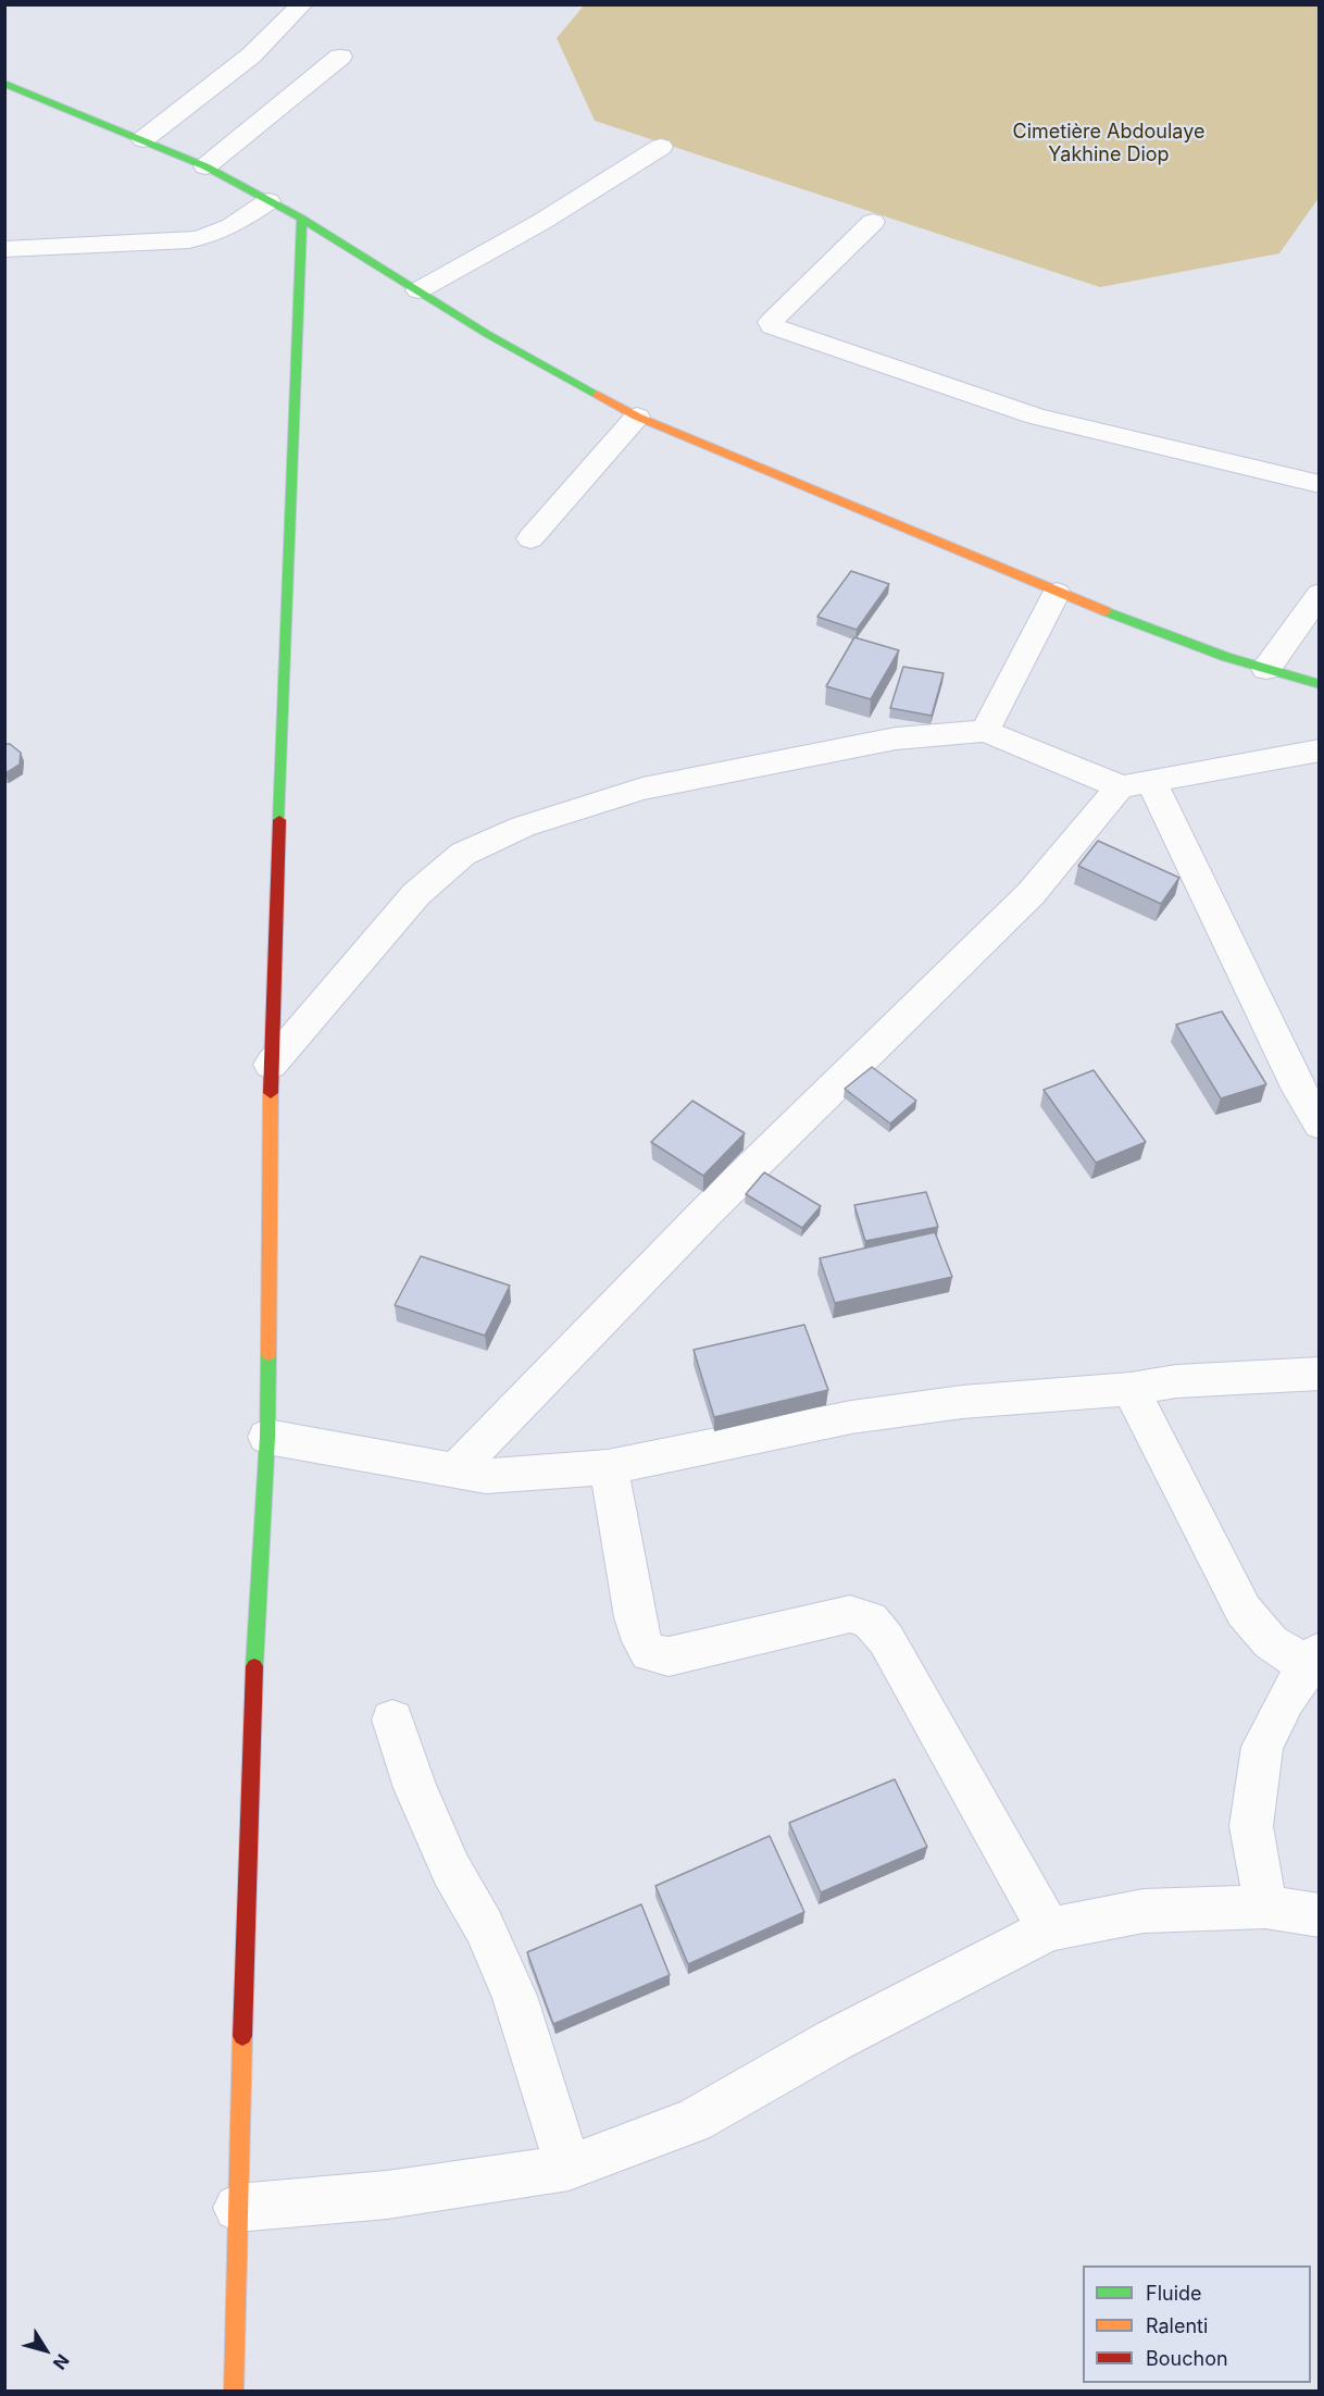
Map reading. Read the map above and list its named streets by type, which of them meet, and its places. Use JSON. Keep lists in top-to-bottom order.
{
  "parks": ["Cimetière Abdoulaye Yakhine Diop"],
  "legend": ["Fluide", "Ralenti", "Bouchon"],
  "north": "bottom right"
}
